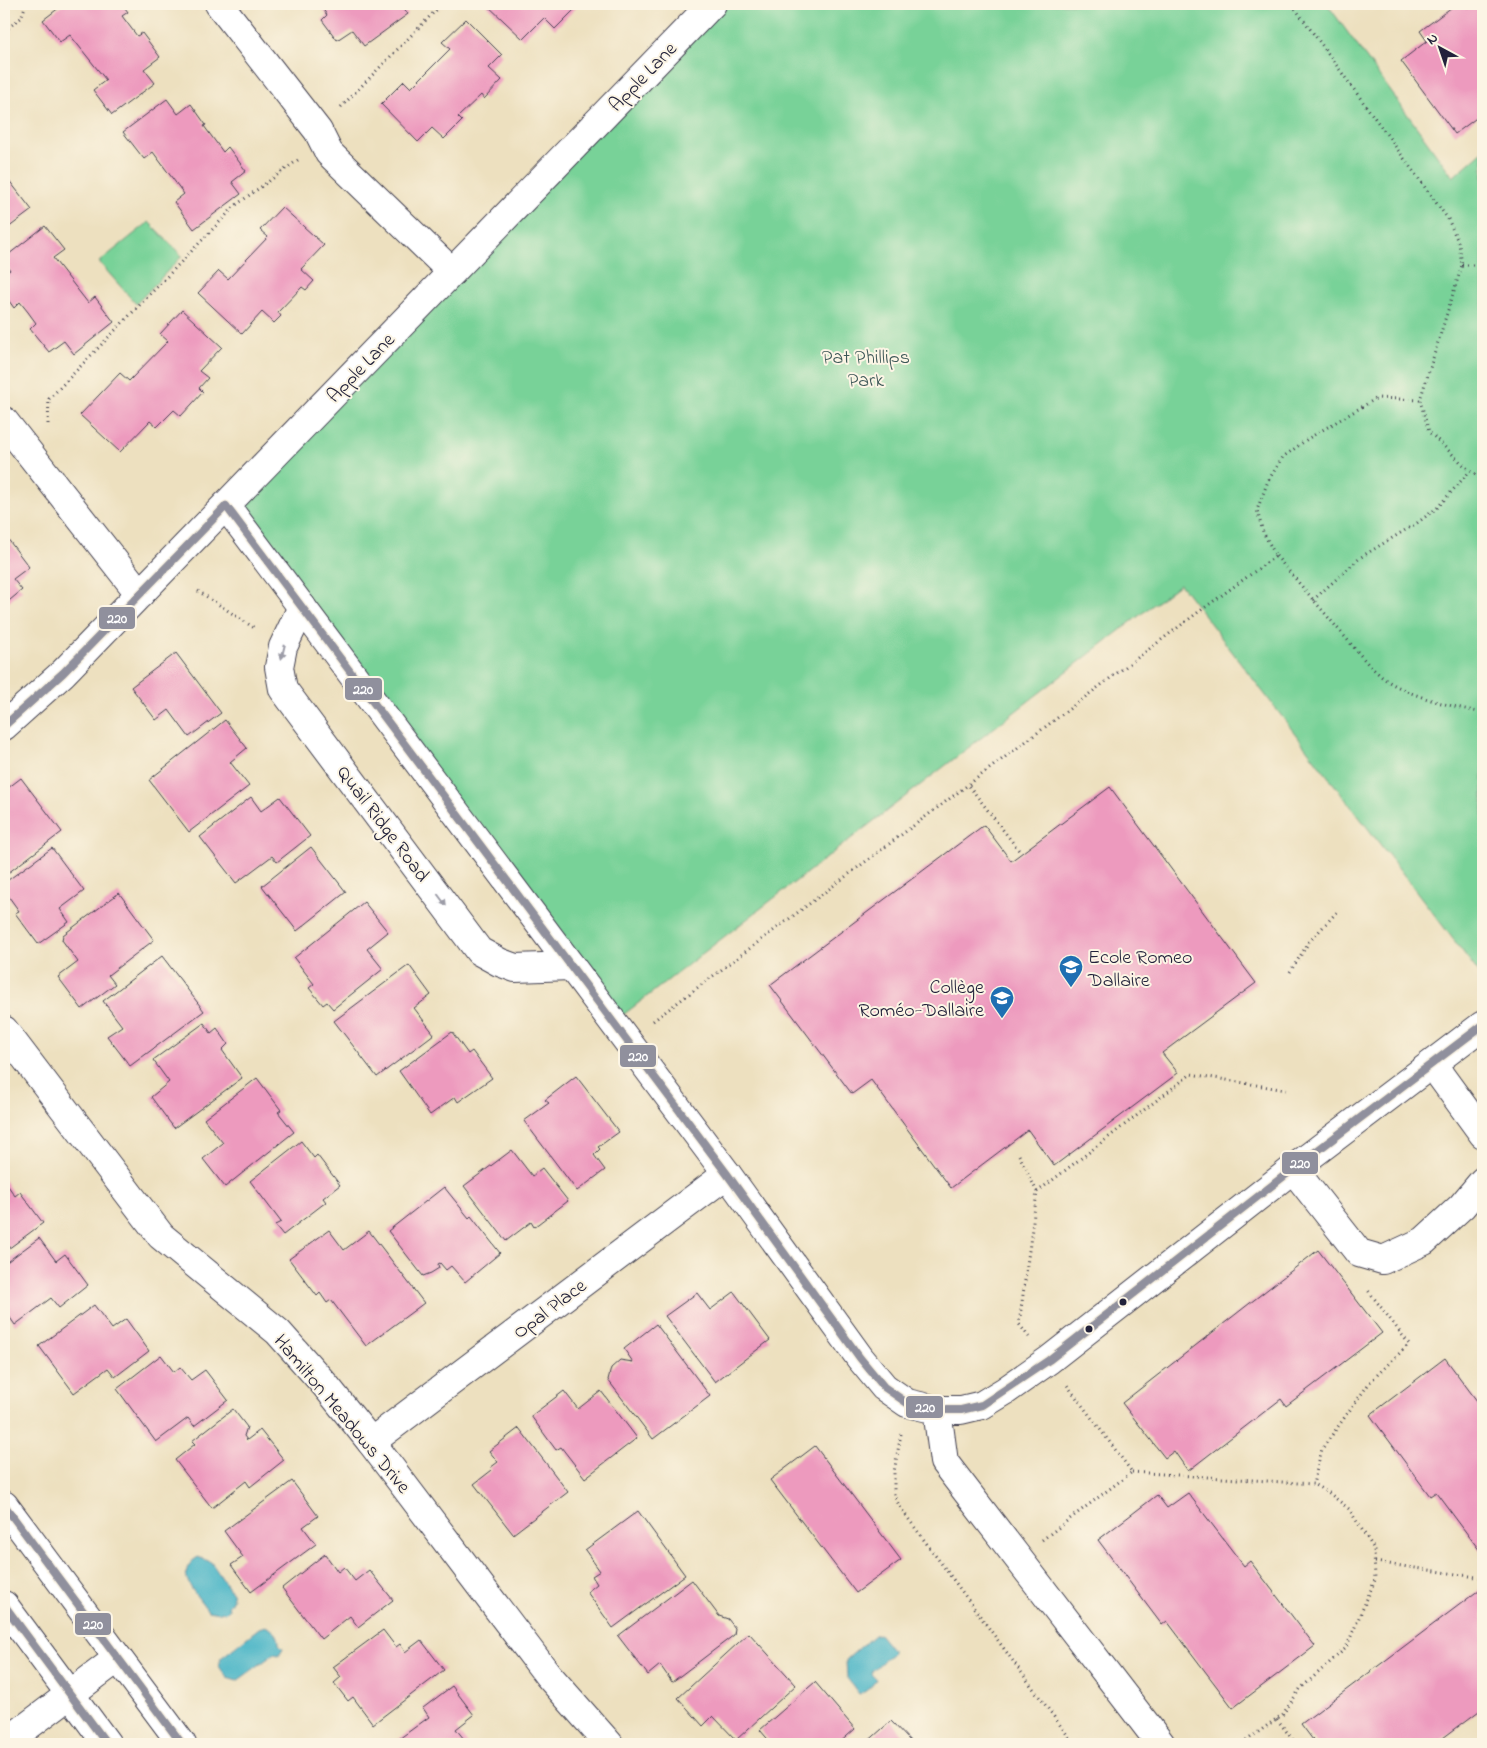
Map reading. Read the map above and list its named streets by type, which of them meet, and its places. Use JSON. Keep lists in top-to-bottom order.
{
  "streets": {
    "street": [
      "Apple Lane",
      "Quail Ridge Road",
      "Opal Place",
      "Hamilton Meadows Drive"
    ]
  },
  "crossings": [
    ["Opal Place", "Hamilton Meadows Drive"]
  ],
  "parks": ["Pat Phillips Park"],
  "places": {
    "school or university": ["Ecole Romeo Dallaire", "Collège Roméo-Dallaire"]
  },
  "lines": ["transit line 220"],
  "north": "top left"
}
